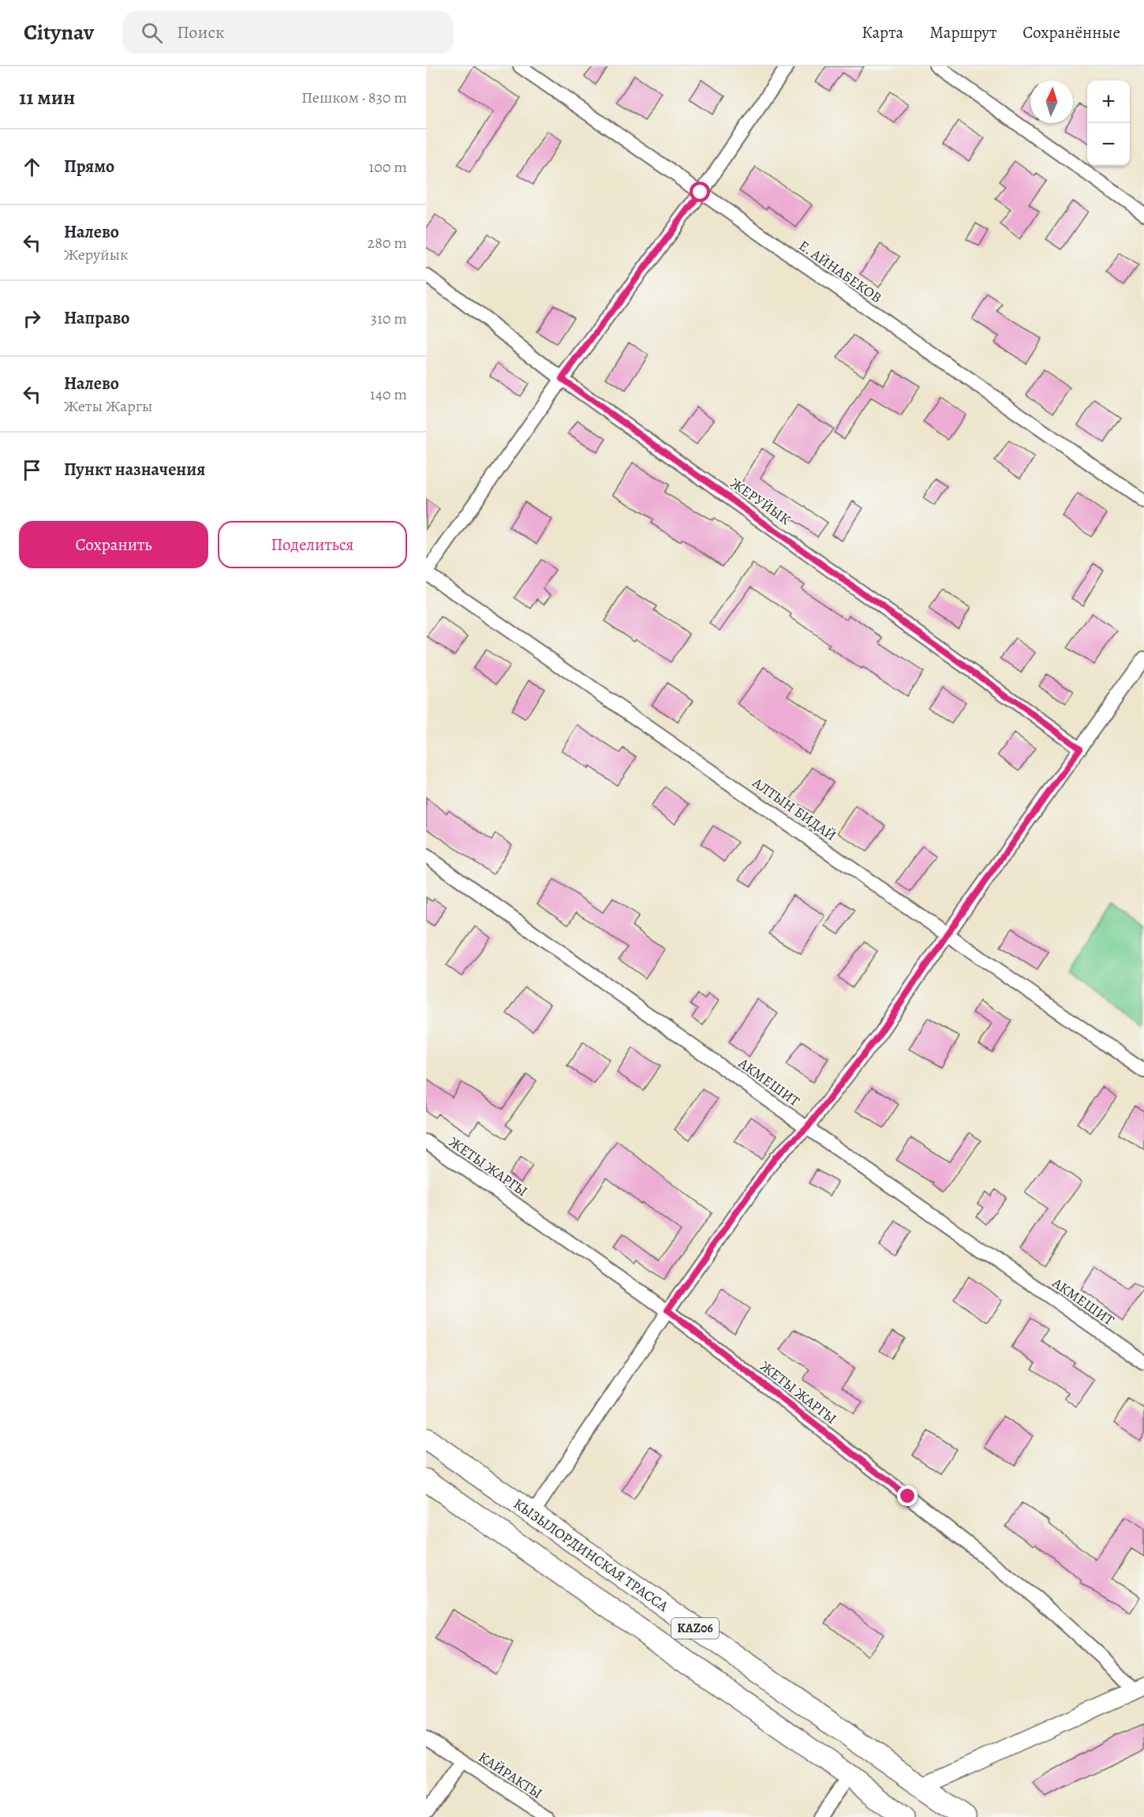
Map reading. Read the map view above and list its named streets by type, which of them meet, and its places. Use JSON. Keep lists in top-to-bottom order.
{
  "streets": {
    "highway": ["КЫЗЫЛОРДИНСКАЯ ТРАССА", "KАZ06"],
    "street": [
      "Е. АЙНАБЕКОВ",
      "ЖЕРУЙЫК",
      "АЛТЫН БИДАЙ",
      "АКМЕШИТ",
      "ЖЕТЫ ЖАРГЫ",
      "КАЙРАКТЫ"
    ]
  },
  "north": "top",
  "page": {
    "header": "Citynav",
    "search": "Поиск",
    "nav": ["Карта", "Маршрут", "Сохранённые"],
    "heading": ["11 мин", "Пешком · 830 m"],
    "map_buttons": ["+", "−"],
    "list": [
      ["Прямо", "100 m"],
      ["Налево", "Жеруйык", "280 m"],
      ["Направо", "310 m"],
      ["Налево", "Жеты Жаргы", "140 m"],
      "Пункт назначения"
    ],
    "buttons": ["Сохранить", "Поделиться"]
  }
}
